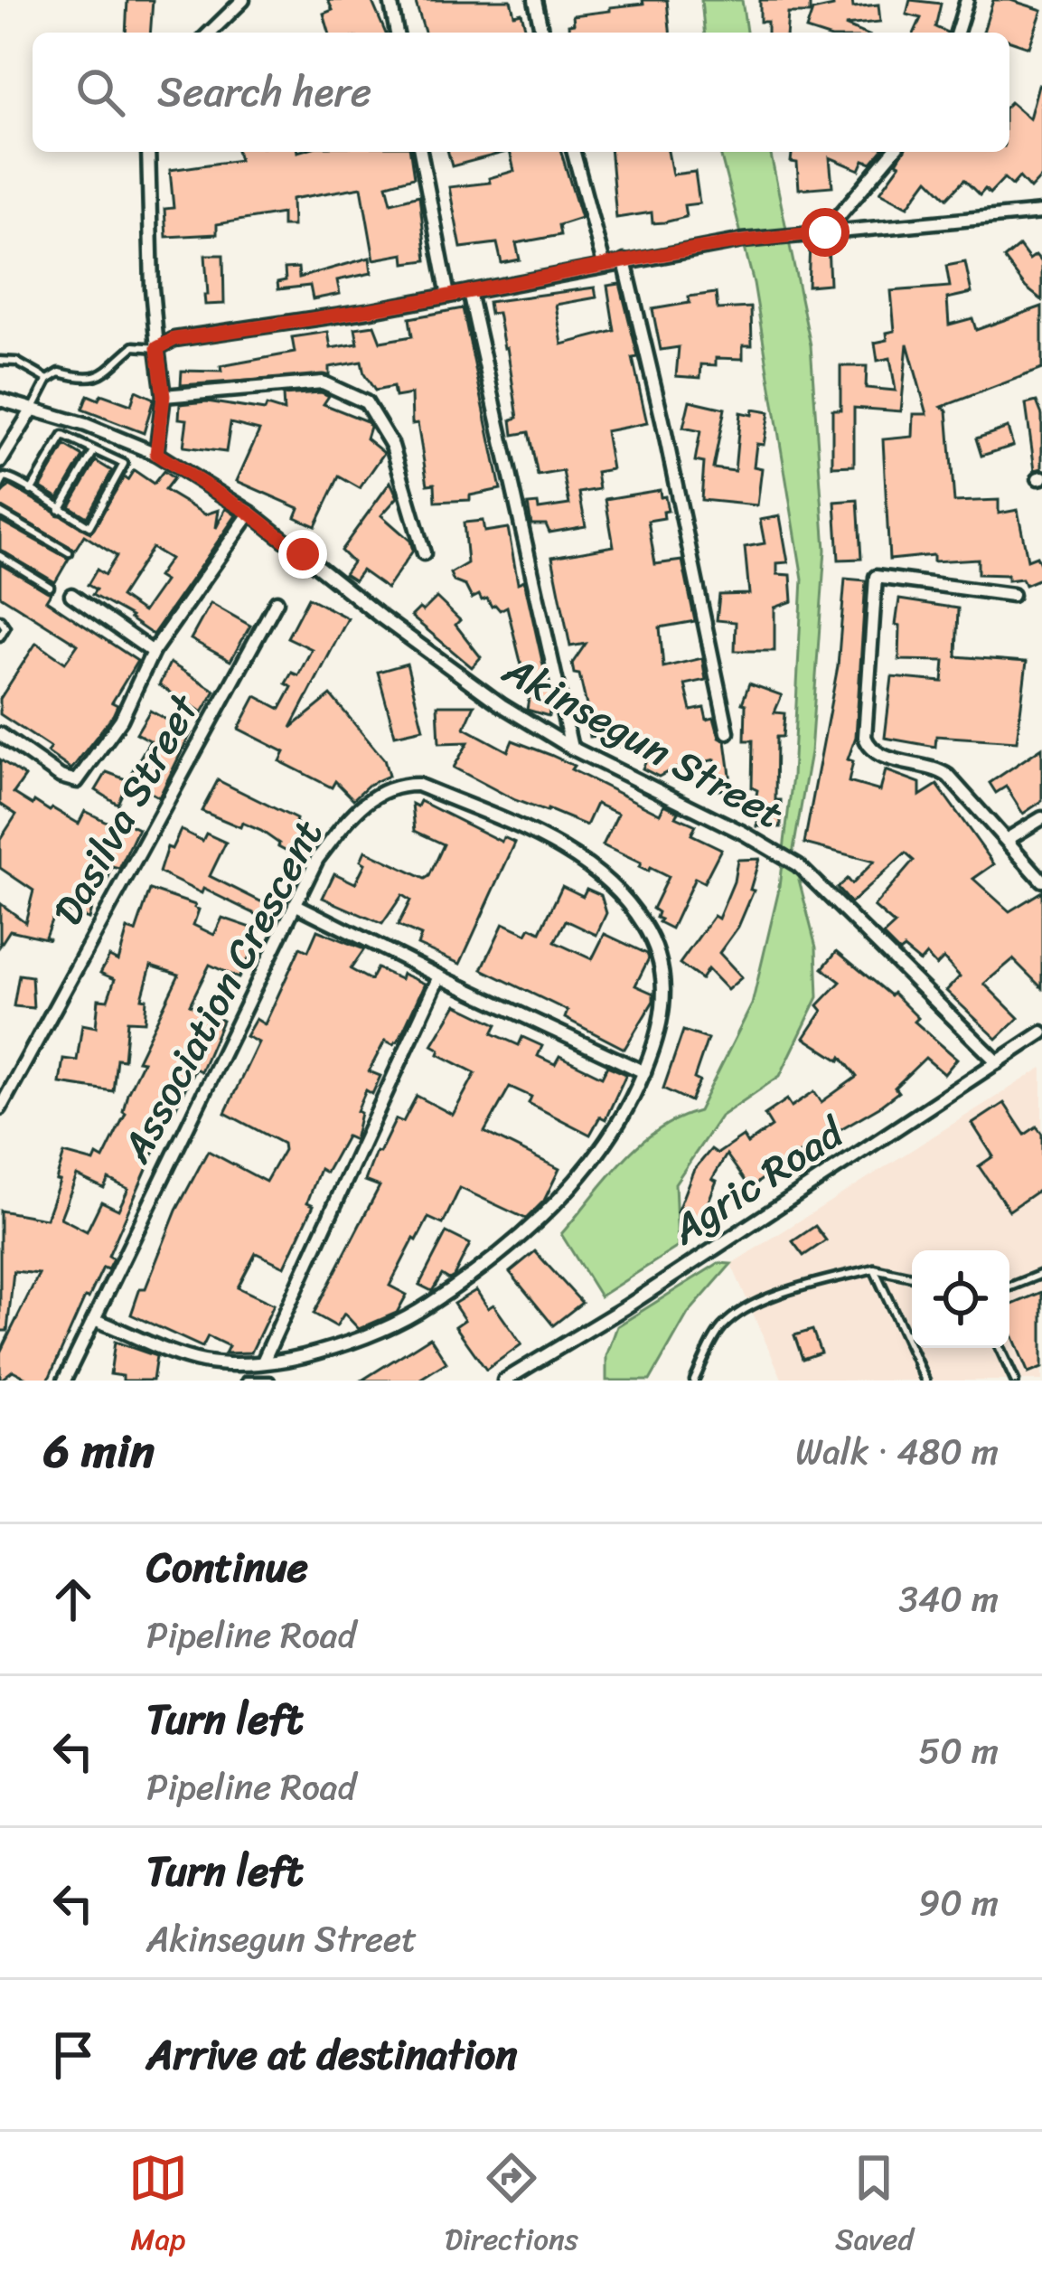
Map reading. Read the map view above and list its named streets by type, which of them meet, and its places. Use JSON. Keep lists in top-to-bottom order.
{
  "streets": {
    "street": [
      "Akinsegun Street",
      "Dasilva Street",
      "Association Crescent",
      "Agric Road"
    ]
  },
  "crossings": [
    ["Akinsegun Street", "Agric Road"]
  ],
  "page": {
    "search": "Search here",
    "heading": ["6 min", "Walk · 480 m"],
    "list": [
      ["Continue", "Pipeline Road", "340 m"],
      ["Turn left", "Pipeline Road", "50 m"],
      ["Turn left", "Akinsegun Street", "90 m"],
      "Arrive at destination"
    ],
    "nav": ["Map", "Directions", "Saved"]
  }
}
